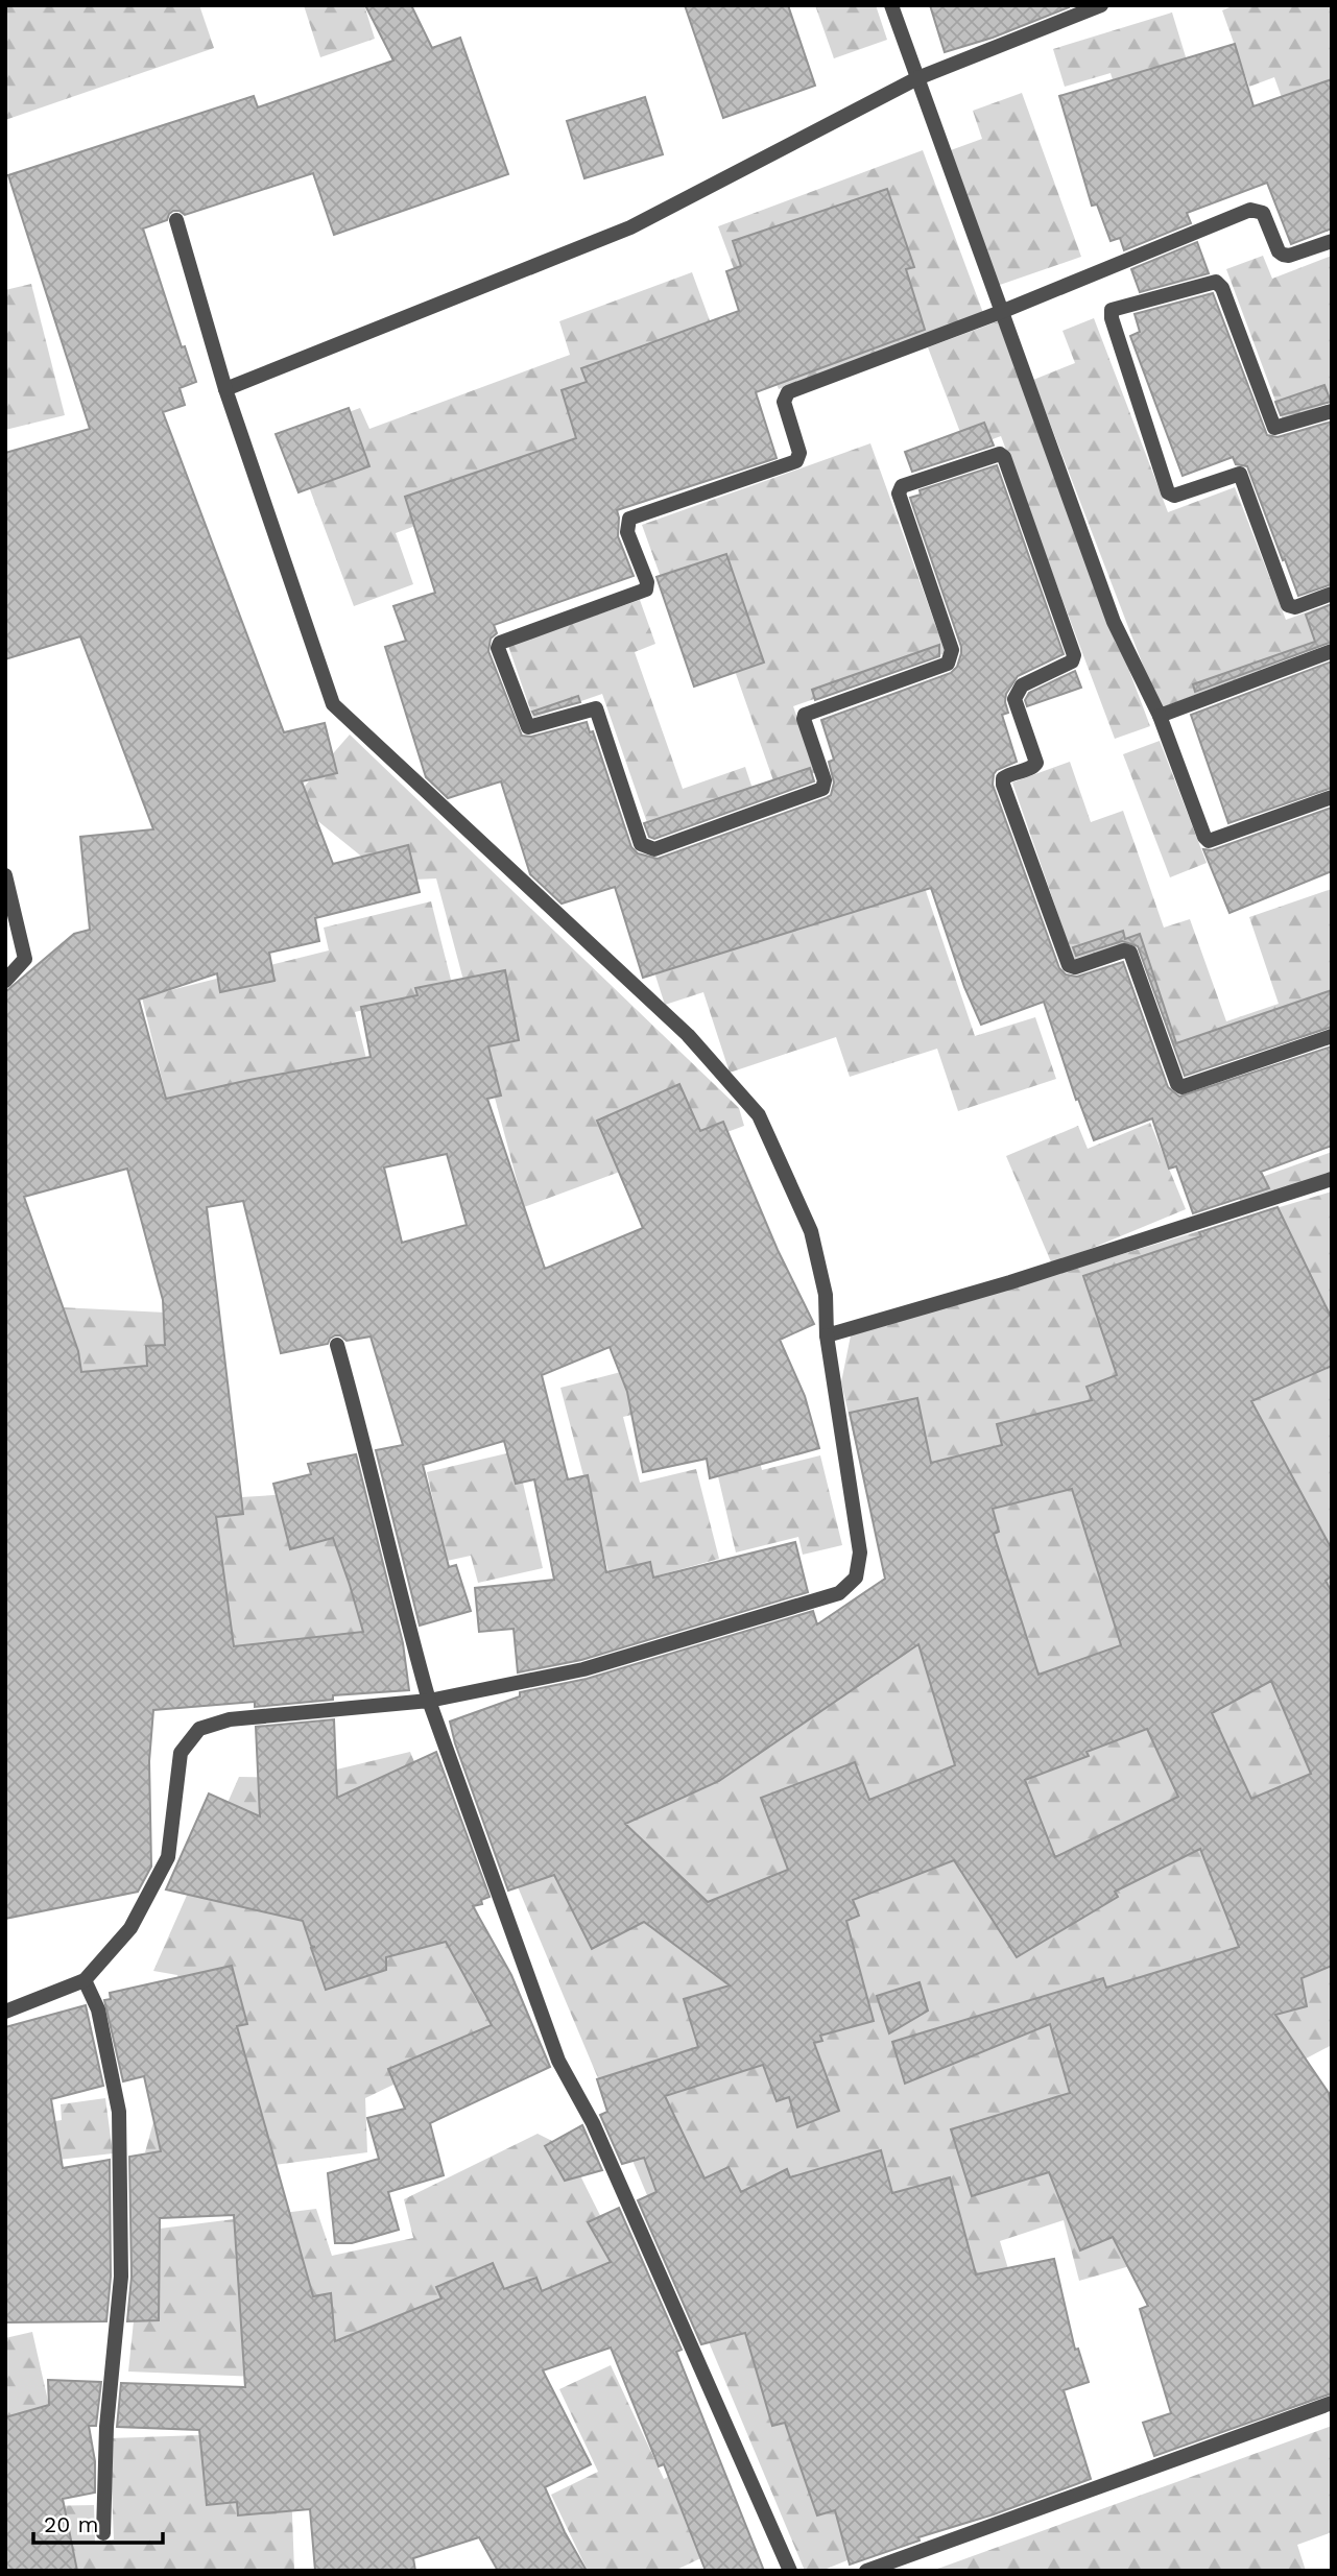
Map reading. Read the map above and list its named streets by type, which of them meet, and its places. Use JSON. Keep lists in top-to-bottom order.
{
  "scale_bar": "20 m"
}
